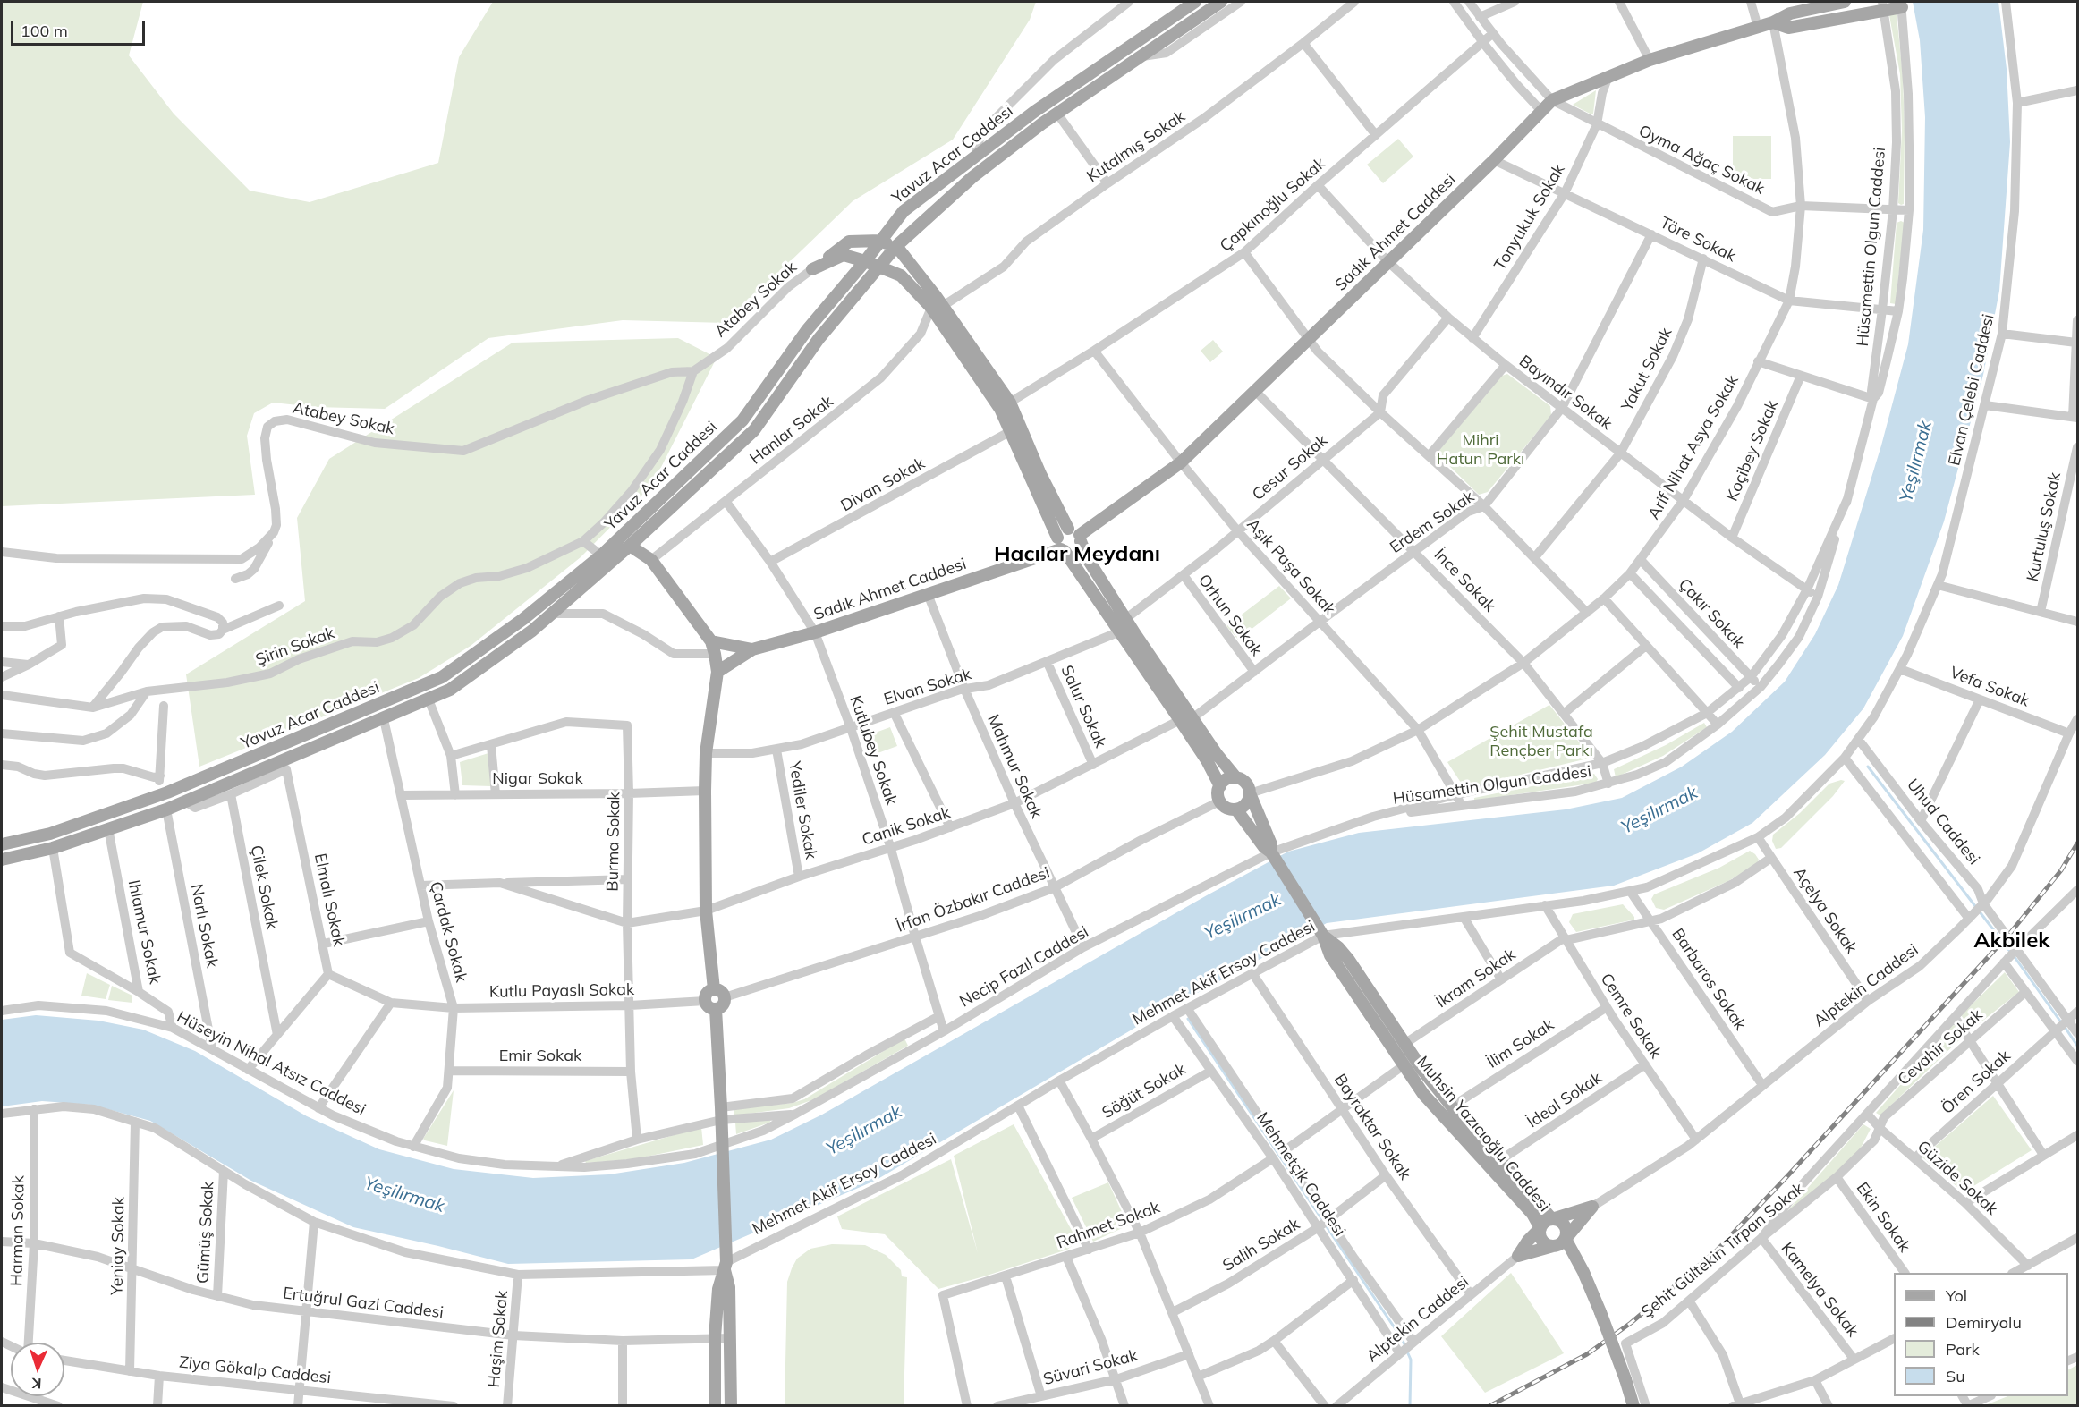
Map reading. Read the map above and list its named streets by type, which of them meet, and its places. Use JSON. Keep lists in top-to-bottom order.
{
  "streets": {
    "main road": ["Yavuz Acar Caddesi", "Sadık Ahmet Caddesi", "Muhsin Yazıcıoğlu Caddesi"],
    "street": [
      "Kutalmış Sokak",
      "Oyma Ağaç Sokak",
      "Çapkınoğlu Sokak",
      "Tonyukuk Sokak",
      "Töre Sokak",
      "Hüsamettin Olgun Caddesi",
      "Atabey Sokak",
      "Yakut Sokak",
      "Elvan Çelebi Caddesi",
      "Bayındır Sokak",
      "Hanlar Sokak",
      "Arif Nihat Asya Sokak",
      "Koçibey Sokak",
      "Cesur Sokak",
      "Divan Sokak",
      "Erdem Sokak",
      "Kurtuluş Sokak",
      "Aşık Paşa Sokak",
      "İnce Sokak",
      "Çakır Sokak",
      "Orhun Sokak",
      "Şirin Sokak",
      "Elvan Sokak",
      "Vefa Sokak",
      "Salur Sokak",
      "Kutlubey Sokak",
      "Mahmur Sokak",
      "Nigar Sokak",
      "Yediler Sokak",
      "Uhud Caddesi",
      "Canik Sokak",
      "Burma Sokak",
      "Çilek Sokak",
      "Elmalı Sokak",
      "İrfan Özbakır Caddesi",
      "Açelya Sokak",
      "Narlı Sokak",
      "Ihlamur Sokak",
      "Çardak Sokak",
      "Necip Fazıl Caddesi",
      "Mehmet Akif Ersoy Caddesi",
      "İkram Sokak",
      "Barbaros Sokak",
      "Alptekin Caddesi",
      "Kutlu Payaslı Sokak",
      "Cemre Sokak",
      "İlim Sokak",
      "Cevahir Sokak",
      "Emir Sokak",
      "Hüseyin Nihal Atsız Caddesi",
      "Ören Sokak",
      "Söğüt Sokak",
      "İdeal Sokak",
      "Bayraktar Sokak",
      "Mehmetçik Caddesi",
      "Güzide Sokak",
      "Ekin Sokak",
      "Rahmet Sokak",
      "Harman Sokak",
      "Gümüş Sokak",
      "Salih Sokak",
      "Yeniay Sokak",
      "Şehit Gültekin Tırpan Sokak",
      "Kamelya Sokak",
      "Ertuğrul Gazi Caddesi",
      "Haşim Sokak",
      "Süvari Sokak",
      "Ziya Gökalp Caddesi"
    ]
  },
  "crossings": [
    ["Kutalmış Sokak", "Hanlar Sokak"],
    ["Yavuz Acar Caddesi", "Narlı Sokak"],
    ["Yavuz Acar Caddesi", "Ihlamur Sokak"],
    ["Yavuz Acar Caddesi", "Çardak Sokak"],
    ["Oyma Ağaç Sokak", "Çapkınoğlu Sokak"],
    ["Oyma Ağaç Sokak", "Tonyukuk Sokak"],
    ["Oyma Ağaç Sokak", "Sadık Ahmet Caddesi"],
    ["Oyma Ağaç Sokak", "Hüsamettin Olgun Caddesi"],
    ["Oyma Ağaç Sokak", "Arif Nihat Asya Sokak"],
    ["Çapkınoğlu Sokak", "Bayındır Sokak"],
    ["Çapkınoğlu Sokak", "Aşık Paşa Sokak"],
    ["Tonyukuk Sokak", "Sadık Ahmet Caddesi"],
    ["Tonyukuk Sokak", "Töre Sokak"],
    ["Tonyukuk Sokak", "Bayındır Sokak"],
    ["Sadık Ahmet Caddesi", "Töre Sokak"],
    ["Sadık Ahmet Caddesi", "Hüsamettin Olgun Caddesi"],
    ["Sadık Ahmet Caddesi", "Bayındır Sokak"],
    ["Sadık Ahmet Caddesi", "Arif Nihat Asya Sokak"],
    ["Sadık Ahmet Caddesi", "Aşık Paşa Sokak"],
    ["Sadık Ahmet Caddesi", "İnce Sokak"],
    ["Sadık Ahmet Caddesi", "Kutlubey Sokak"],
    ["Sadık Ahmet Caddesi", "Mahmur Sokak"],
    ["Töre Sokak", "Hüsamettin Olgun Caddesi"],
    ["Töre Sokak", "Yakut Sokak"],
    ["Töre Sokak", "Arif Nihat Asya Sokak"],
    ["Töre Sokak", "Erdem Sokak"],
    ["Hüsamettin Olgun Caddesi", "Bayındır Sokak"],
    ["Hüsamettin Olgun Caddesi", "Aşık Paşa Sokak"],
    ["Hüsamettin Olgun Caddesi", "İnce Sokak"],
    ["Hüsamettin Olgun Caddesi", "Çakır Sokak"],
    ["Hüsamettin Olgun Caddesi", "Necip Fazıl Caddesi"],
    ["Yakut Sokak", "Bayındır Sokak"],
    ["Elvan Çelebi Caddesi", "Vefa Sokak"],
    ["Elvan Çelebi Caddesi", "Uhud Caddesi"],
    ["Elvan Çelebi Caddesi", "Mehmet Akif Ersoy Caddesi"],
    ["Bayındır Sokak", "Arif Nihat Asya Sokak"],
    ["Bayındır Sokak", "Koçibey Sokak"],
    ["Bayındır Sokak", "Erdem Sokak"],
    ["Hanlar Sokak", "Kutlubey Sokak"],
    ["Arif Nihat Asya Sokak", "Aşık Paşa Sokak"],
    ["Arif Nihat Asya Sokak", "İnce Sokak"],
    ["Arif Nihat Asya Sokak", "Çakır Sokak"],
    ["Arif Nihat Asya Sokak", "İrfan Özbakır Caddesi"],
    ["Cesur Sokak", "Aşık Paşa Sokak"],
    ["Cesur Sokak", "İnce Sokak"],
    ["Cesur Sokak", "Orhun Sokak"],
    ["Divan Sokak", "Kutlubey Sokak"],
    ["Erdem Sokak", "Aşık Paşa Sokak"],
    ["Erdem Sokak", "İnce Sokak"],
    ["Erdem Sokak", "Orhun Sokak"],
    ["Erdem Sokak", "Canik Sokak"],
    ["Elvan Sokak", "Salur Sokak"],
    ["Elvan Sokak", "Kutlubey Sokak"],
    ["Elvan Sokak", "Mahmur Sokak"],
    ["Elvan Sokak", "Yediler Sokak"],
    ["Vefa Sokak", "Alptekin Caddesi"],
    ["Salur Sokak", "Canik Sokak"],
    ["Kutlubey Sokak", "Canik Sokak"],
    ["Kutlubey Sokak", "İrfan Özbakır Caddesi"],
    ["Kutlubey Sokak", "Necip Fazıl Caddesi"],
    ["Mahmur Sokak", "Canik Sokak"],
    ["Mahmur Sokak", "İrfan Özbakır Caddesi"],
    ["Mahmur Sokak", "Necip Fazıl Caddesi"],
    ["Nigar Sokak", "Burma Sokak"],
    ["Nigar Sokak", "Çardak Sokak"],
    ["Yediler Sokak", "Canik Sokak"],
    ["Uhud Caddesi", "Alptekin Caddesi"],
    ["Canik Sokak", "Burma Sokak"],
    ["Burma Sokak", "Kutlu Payaslı Sokak"],
    ["Burma Sokak", "Emir Sokak"],
    ["Burma Sokak", "Hüseyin Nihal Atsız Caddesi"],
    ["Çilek Sokak", "Elmalı Sokak"],
    ["Elmalı Sokak", "Kutlu Payaslı Sokak"],
    ["İrfan Özbakır Caddesi", "Kutlu Payaslı Sokak"],
    ["Açelya Sokak", "Mehmet Akif Ersoy Caddesi"],
    ["Açelya Sokak", "Alptekin Caddesi"],
    ["Narlı Sokak", "Hüseyin Nihal Atsız Caddesi"],
    ["Ihlamur Sokak", "Hüseyin Nihal Atsız Caddesi"],
    ["Çardak Sokak", "Kutlu Payaslı Sokak"],
    ["Çardak Sokak", "Emir Sokak"],
    ["Çardak Sokak", "Hüseyin Nihal Atsız Caddesi"],
    ["Necip Fazıl Caddesi", "Hüseyin Nihal Atsız Caddesi"],
    ["Mehmet Akif Ersoy Caddesi", "Barbaros Sokak"],
    ["Mehmet Akif Ersoy Caddesi", "Cemre Sokak"],
    ["Mehmet Akif Ersoy Caddesi", "Bayraktar Sokak"],
    ["Mehmet Akif Ersoy Caddesi", "Muhsin Yazıcıoğlu Caddesi"],
    ["Mehmet Akif Ersoy Caddesi", "Mehmetçik Caddesi"],
    ["İkram Sokak", "Cemre Sokak"],
    ["İkram Sokak", "Muhsin Yazıcıoğlu Caddesi"],
    ["Barbaros Sokak", "Alptekin Caddesi"],
    ["Alptekin Caddesi", "Cemre Sokak"],
    ["Alptekin Caddesi", "Bayraktar Sokak"],
    ["Alptekin Caddesi", "Mehmetçik Caddesi"],
    ["Cemre Sokak", "İlim Sokak"],
    ["Cemre Sokak", "İdeal Sokak"],
    ["İlim Sokak", "Muhsin Yazıcıoğlu Caddesi"],
    ["Cevahir Sokak", "Güzide Sokak"],
    ["Cevahir Sokak", "Şehit Gültekin Tırpan Sokak"],
    ["Ören Sokak", "Güzide Sokak"],
    ["Söğüt Sokak", "Mehmetçik Caddesi"],
    ["İdeal Sokak", "Muhsin Yazıcıoğlu Caddesi"],
    ["Bayraktar Sokak", "Salih Sokak"],
    ["Mehmetçik Caddesi", "Rahmet Sokak"],
    ["Mehmetçik Caddesi", "Salih Sokak"],
    ["Güzide Sokak", "Şehit Gültekin Tırpan Sokak"],
    ["Ekin Sokak", "Şehit Gültekin Tırpan Sokak"],
    ["Harman Sokak", "Ertuğrul Gazi Caddesi"],
    ["Gümüş Sokak", "Ertuğrul Gazi Caddesi"],
    ["Yeniay Sokak", "Ertuğrul Gazi Caddesi"],
    ["Yeniay Sokak", "Ziya Gökalp Caddesi"],
    ["Şehit Gültekin Tırpan Sokak", "Kamelya Sokak"],
    ["Ertuğrul Gazi Caddesi", "Haşim Sokak"]
  ],
  "districts": ["Hacılar Meydanı", "Akbilek"],
  "water": ["Yeşilırmak"],
  "parks": ["Mihri Hatun Parkı", "Şehit Mustafa Rençber Parkı"],
  "legend": [
    "Yol",
    "Demiryolu",
    "Park",
    "Su"
  ],
  "scale_bar": "100 m",
  "north": "bottom"
}
